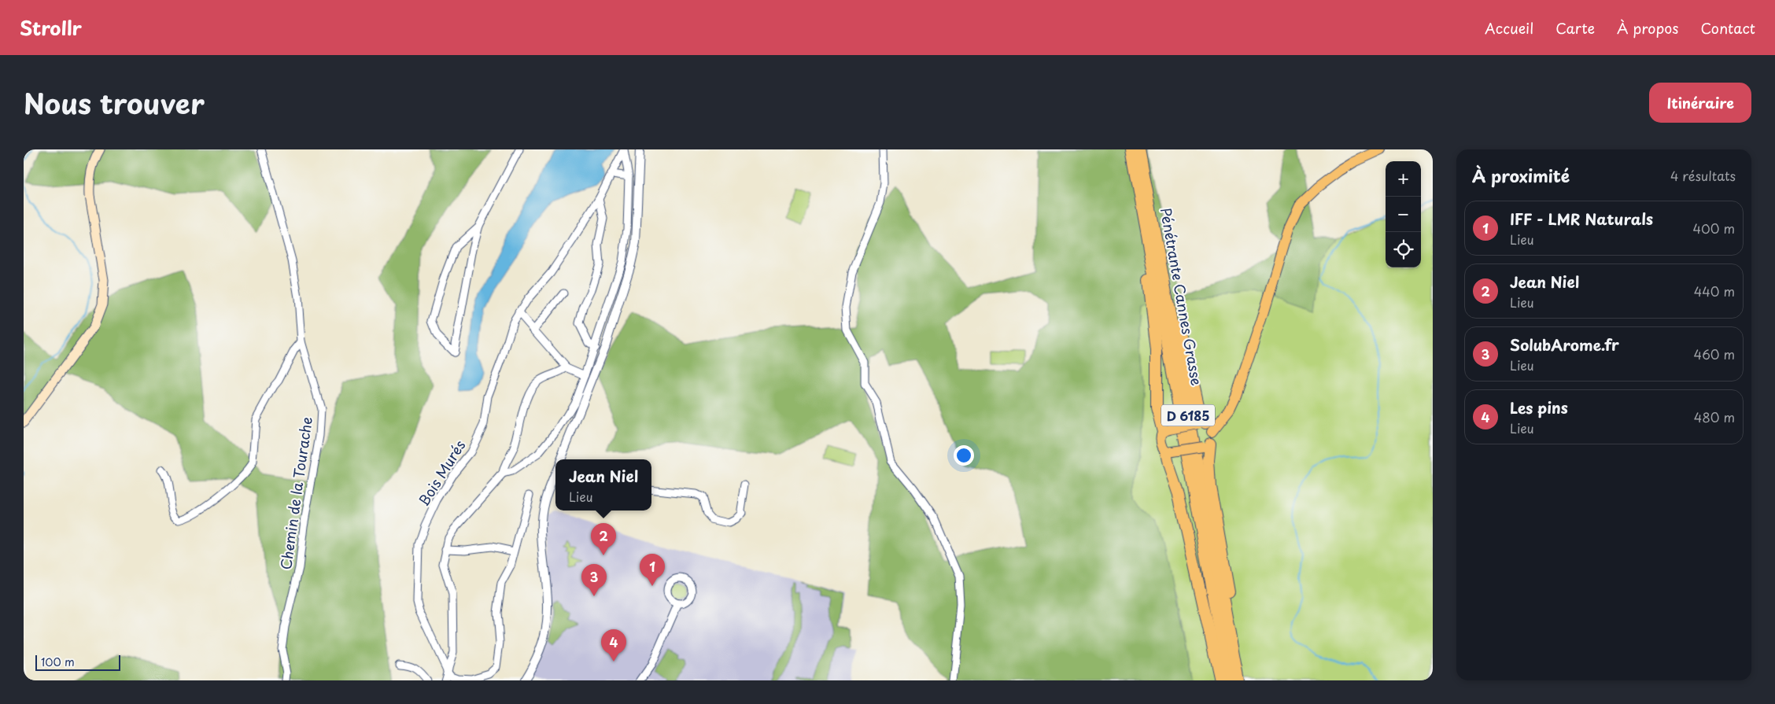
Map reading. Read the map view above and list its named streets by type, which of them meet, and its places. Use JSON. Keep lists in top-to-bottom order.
{
  "streets": {
    "highway": ["Pénétrante Cannes Grasse", "D 6185"],
    "street": ["Bois Murés", "Chemin de la Tourache"]
  },
  "scale_bar": "100 m",
  "page": {
    "header": "Strollr",
    "nav": [
      "Accueil",
      "Carte",
      "À propos",
      "Contact"
    ],
    "title": "Nous trouver",
    "buttons": "Itinéraire",
    "heading": ["À proximité", "4 résultats"],
    "map_buttons": ["+", "−"],
    "list": [
      {
        "mark": "1",
        "name": "IFF - LMR Naturals",
        "note": "Lieu",
        "value": "400 m"
      },
      {
        "mark": "2",
        "name": "Jean Niel",
        "note": "Lieu",
        "value": "440 m"
      },
      {
        "mark": "3",
        "name": "SolubArome.fr",
        "note": "Lieu",
        "value": "460 m"
      },
      {
        "mark": "4",
        "name": "Les pins",
        "note": "Lieu",
        "value": "480 m"
      }
    ],
    "popup": ["Jean Niel", "Lieu"],
    "pins": [
      "2",
      "1",
      "3",
      "4"
    ],
    "scale": "100 m"
  }
}
